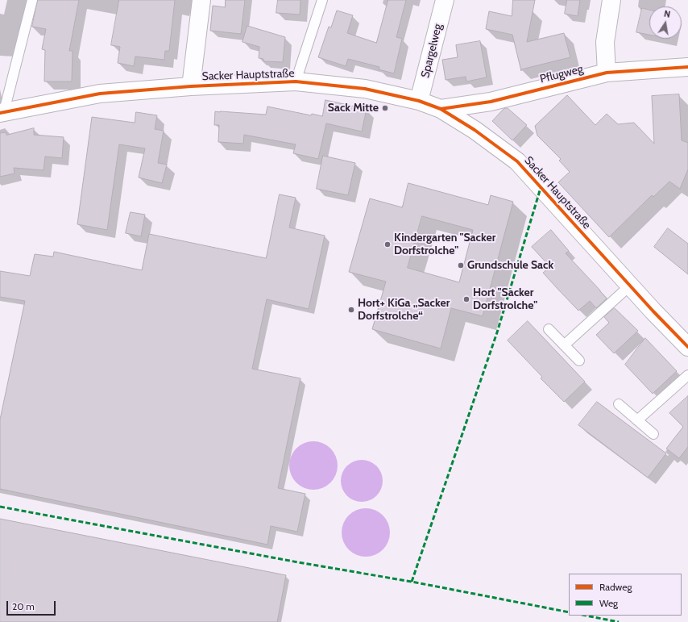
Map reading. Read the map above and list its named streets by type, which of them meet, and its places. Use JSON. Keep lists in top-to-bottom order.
{
  "streets": {
    "street": ["Spargelweg", "Pflugweg", "Sacker Hauptstraße"]
  },
  "crossings": [
    ["Spargelweg", "Sacker Hauptstraße"],
    ["Pflugweg", "Sacker Hauptstraße"]
  ],
  "places": [
    "Sack Mitte",
    "Kindergarten \"Sacker Dorfstrolche\"",
    "Grundschule Sack",
    "Hort \"Sacker Dorfstrolche\"",
    "Hort+ KiGa „Sacker Dorfstrolche“"
  ],
  "legend": ["Radweg", "Weg"],
  "scale_bar": "20 m",
  "north": "top"
}
